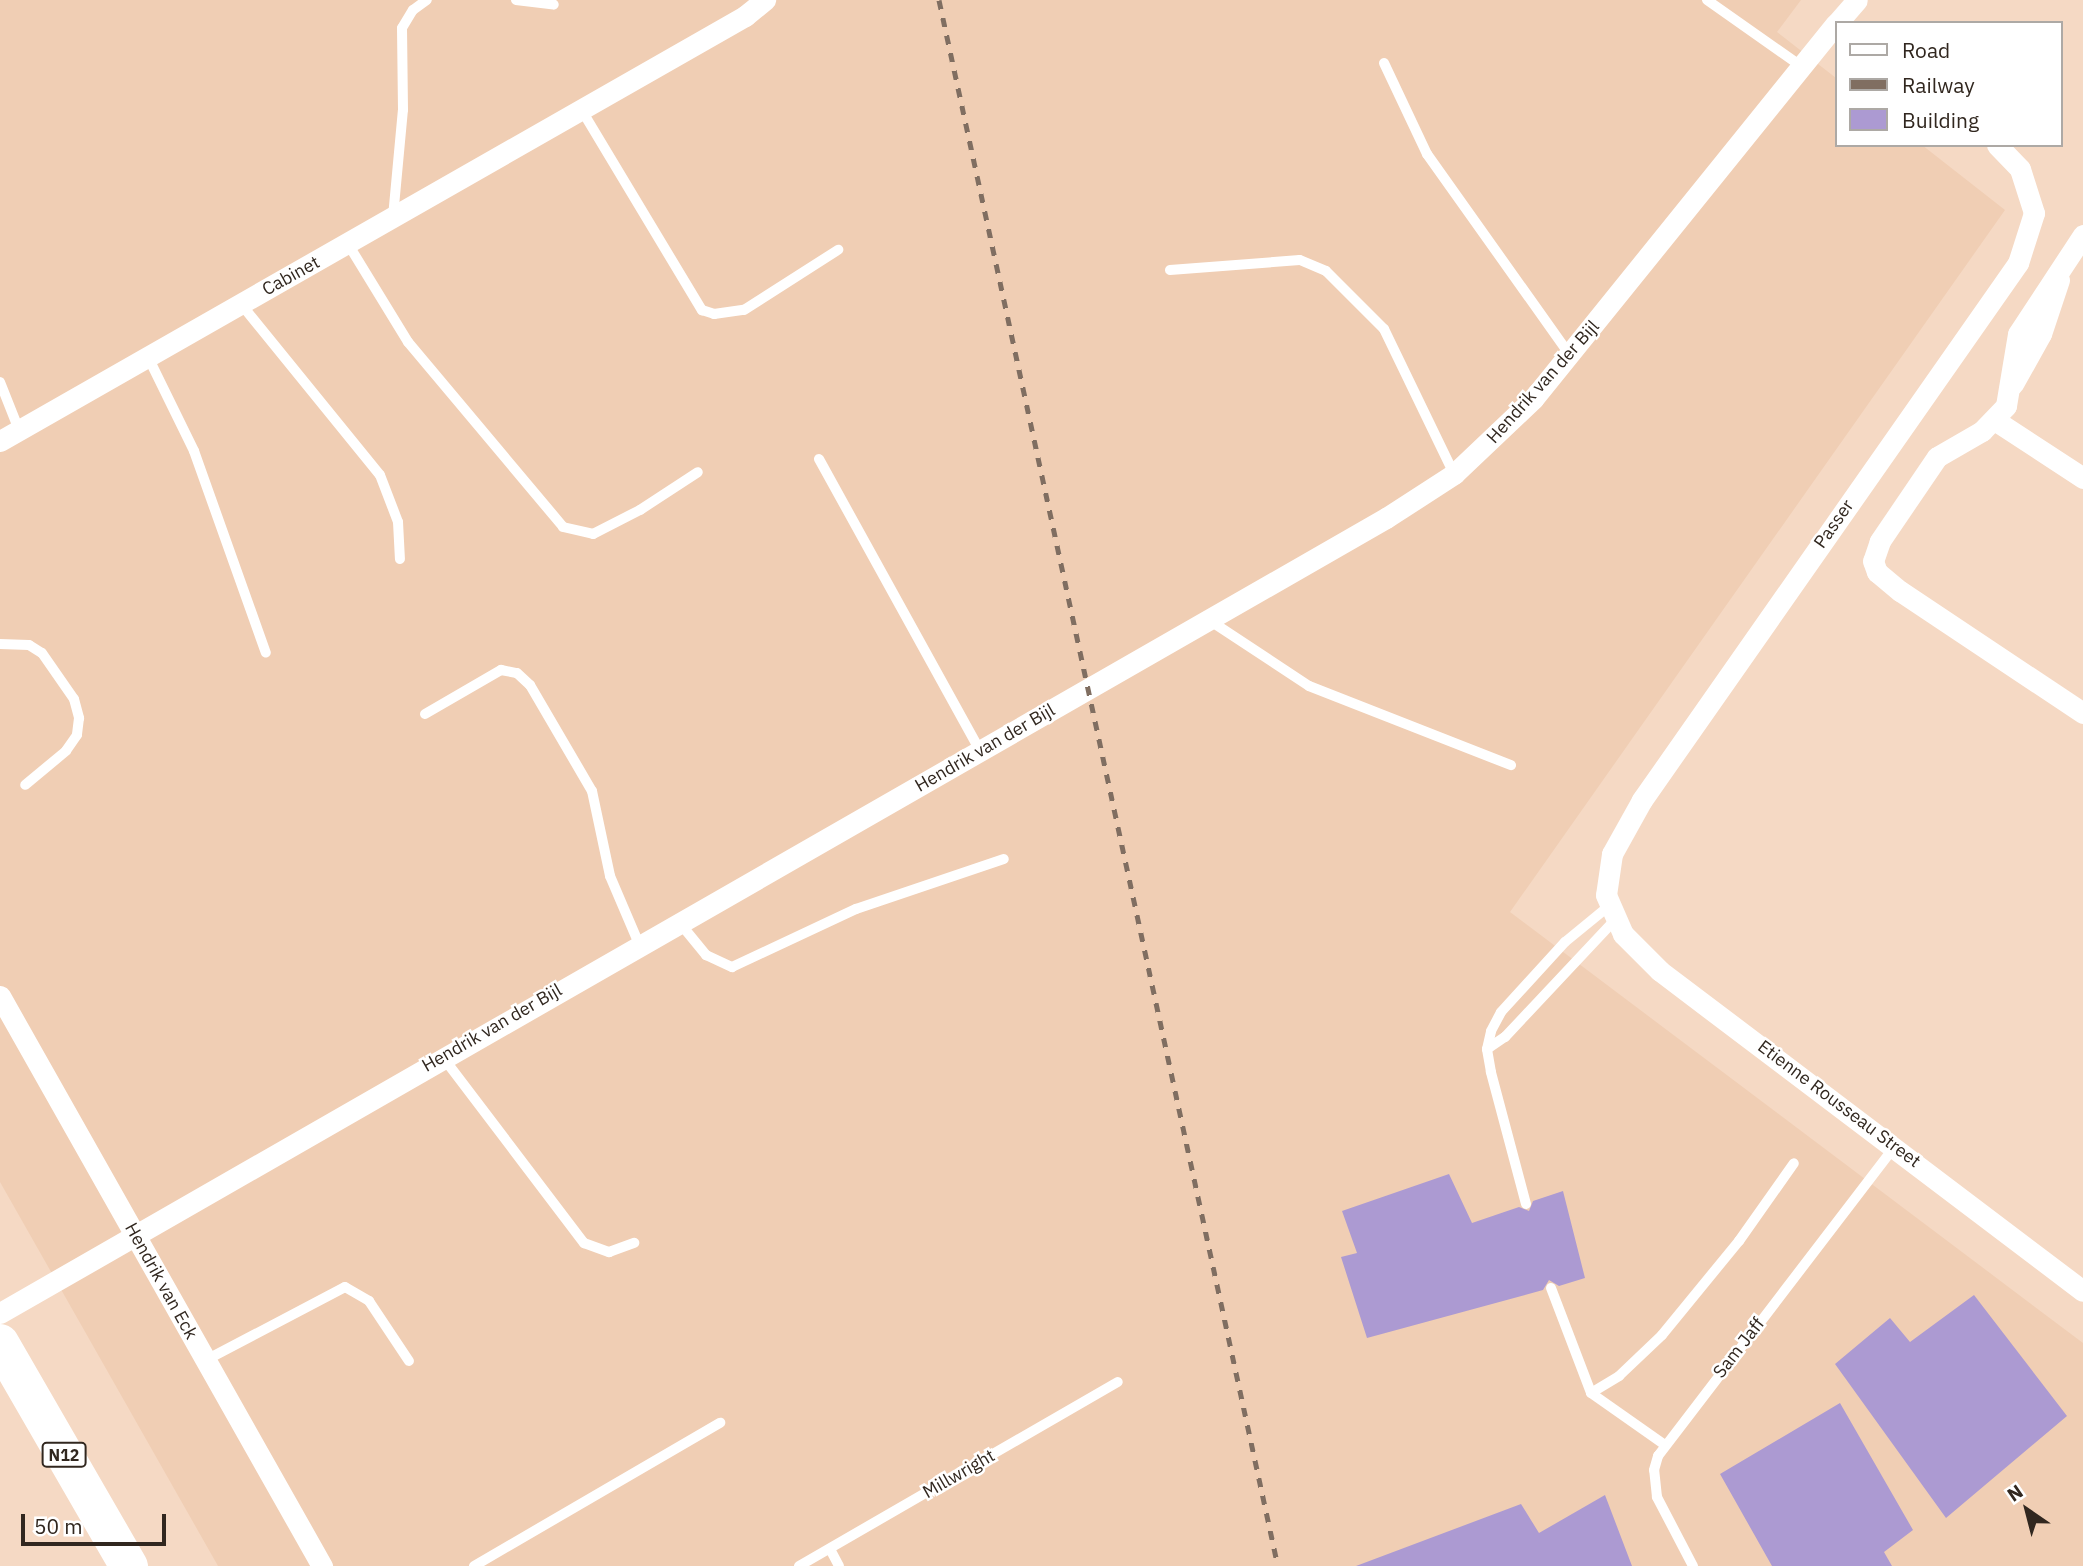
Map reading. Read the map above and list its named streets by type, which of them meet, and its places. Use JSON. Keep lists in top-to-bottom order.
{
  "streets": {
    "highway": ["N12"],
    "street": [
      "Cabinet",
      "Hendrik van der Bijl",
      "Passer",
      "Etienne Rousseau Street",
      "Hendrik van Eck"
    ],
    "lane": ["Sam Jaff", "Millwright"]
  },
  "crossings": [
    ["Hendrik van der Bijl", "Hendrik van Eck"],
    ["Passer", "Etienne Rousseau Street"],
    ["Etienne Rousseau Street", "Sam Jaff"]
  ],
  "legend": ["Road", "Railway", "Building"],
  "scale_bar": "50 m",
  "north": "top left"
}
